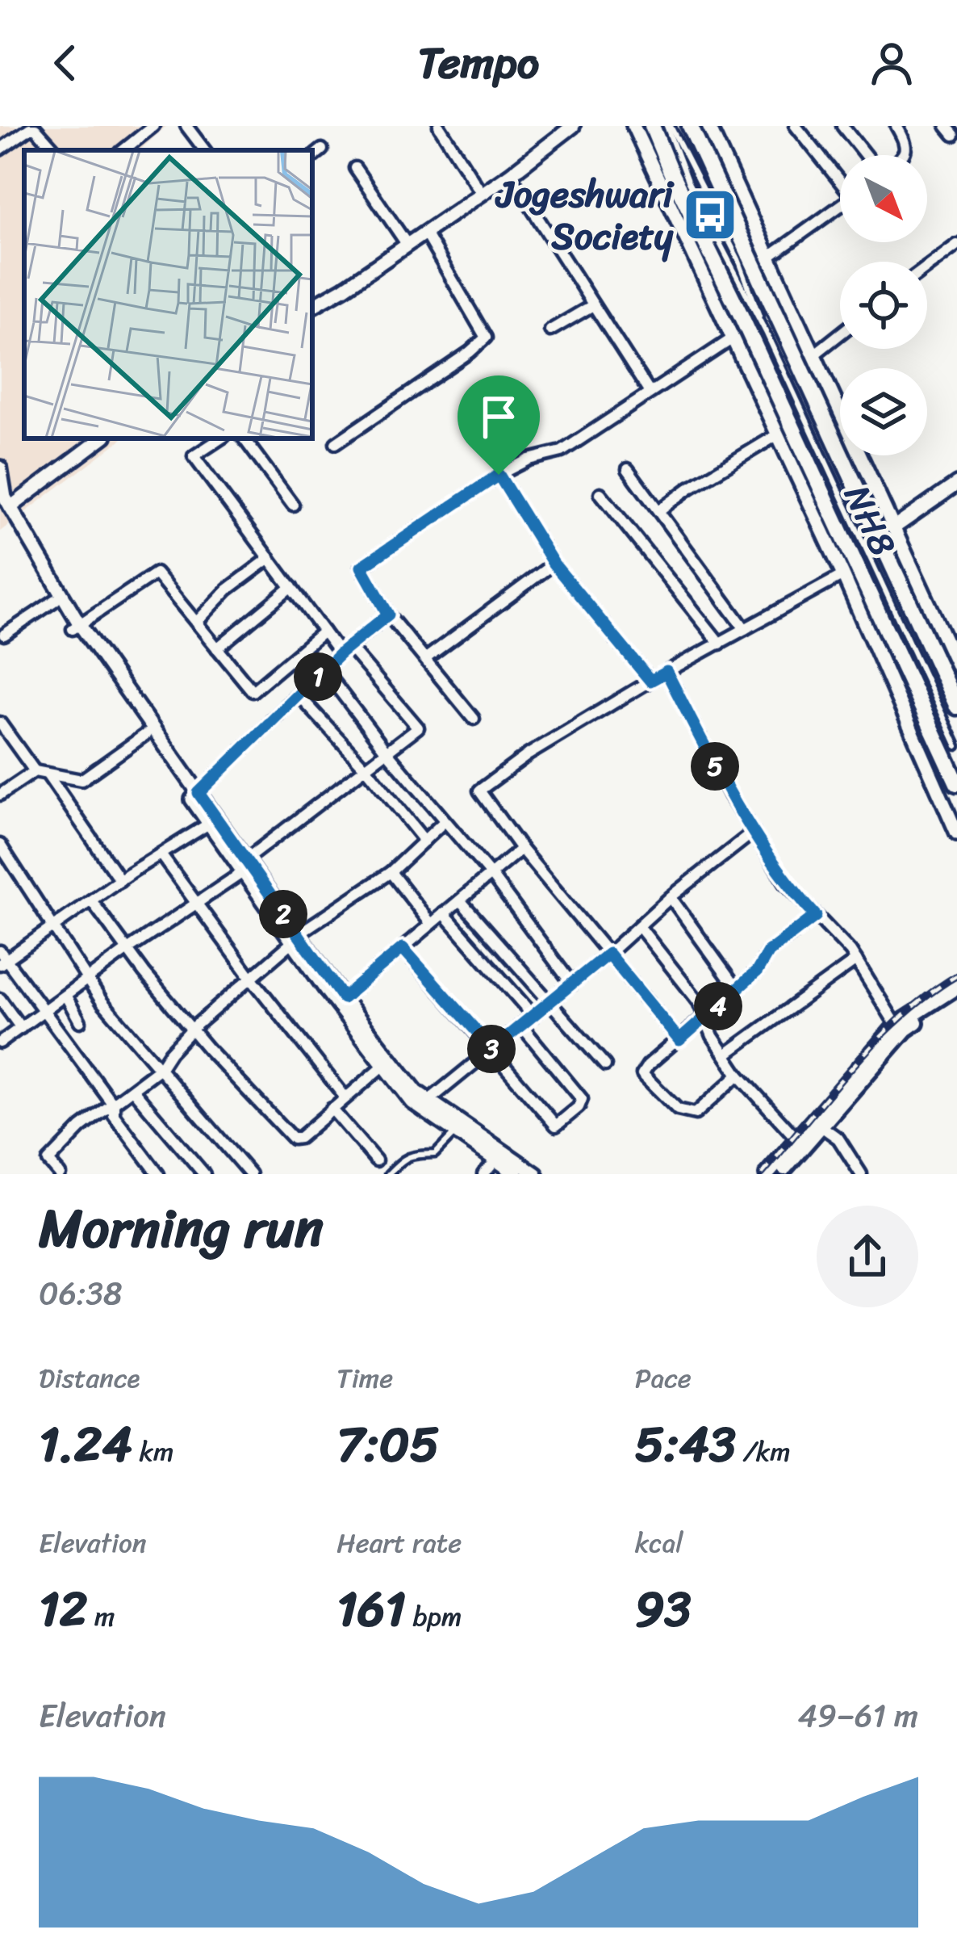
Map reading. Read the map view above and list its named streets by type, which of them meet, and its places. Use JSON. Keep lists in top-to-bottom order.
{
  "streets": {
    "main road": ["NH8"]
  },
  "places": {
    "bus stop": ["Jogeshwari Society"]
  },
  "north": "bottom right",
  "page": {
    "header": "Tempo",
    "pins": [
      "1",
      "5",
      "2",
      "4",
      "3"
    ],
    "heading": ["Morning run", "06:38"],
    "stats": [
      ["Distance", "1.24 km"],
      ["Time", "7:05"],
      ["Pace", "5:43 /km"],
      ["Elevation", "12 m"],
      ["Heart rate", "161 bpm"],
      ["kcal", "93"]
    ],
    "chart": ["Elevation", "49–61 m"]
  }
}
